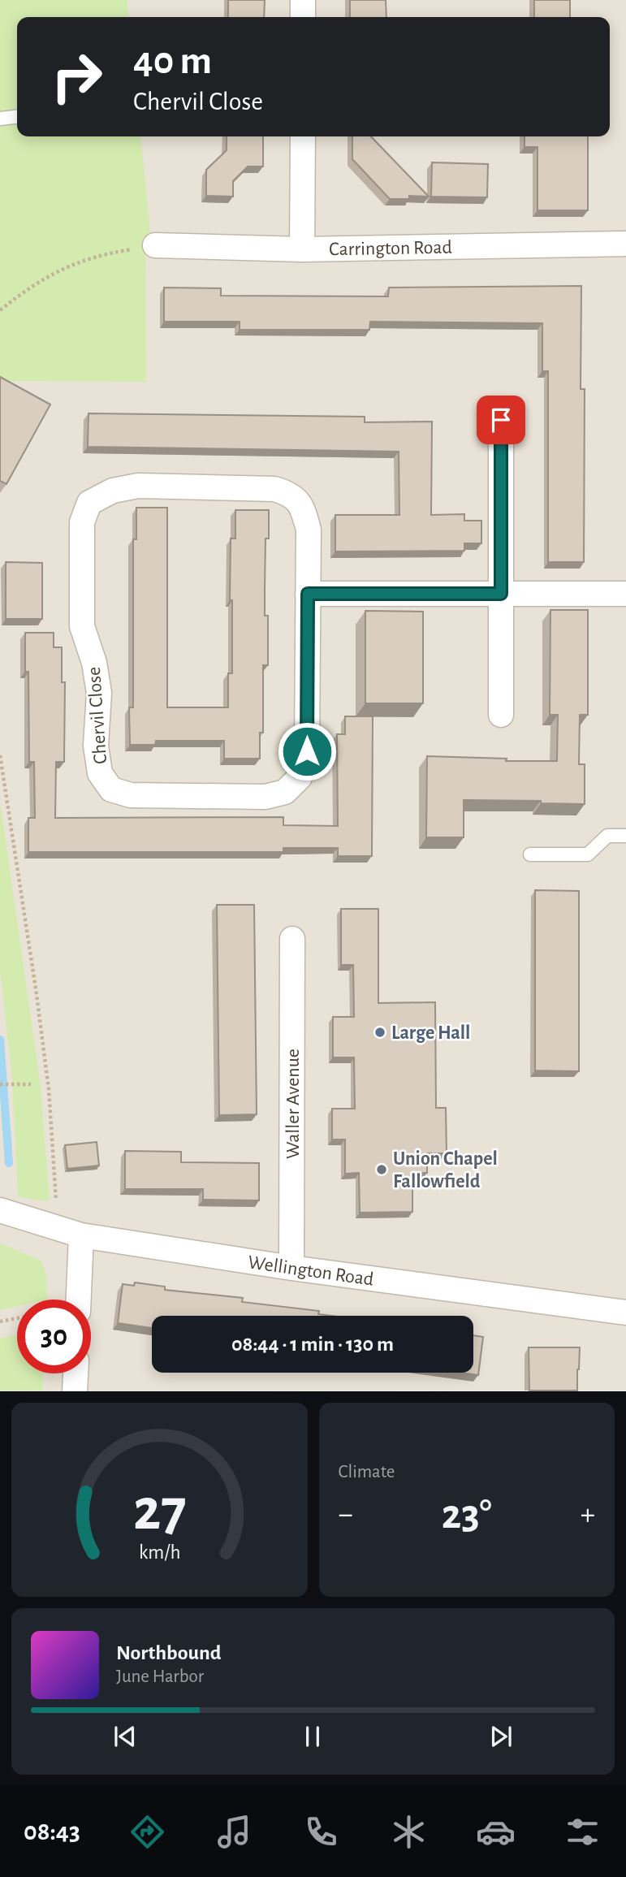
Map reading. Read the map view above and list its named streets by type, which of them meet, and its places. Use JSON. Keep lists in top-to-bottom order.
{
  "streets": {
    "street": [
      "Carrington Road",
      "Chervil Close",
      "Waller Avenue",
      "Wellington Road"
    ]
  },
  "crossings": [
    ["Waller Avenue", "Wellington Road"]
  ],
  "places": ["Large Hall", "Union Chapel Fallowfield"],
  "page": {
    "turn": ["40 m", "Chervil Close"],
    "limit": "30",
    "trip": "08:44 · 1 min · 130 m",
    "tile": "Climate",
    "heat": ["−", "23°", "+"],
    "song": ["Northbound", "June Harbor"],
    "tabs": "08:43",
    "gauge": ["27", "km/h"]
  }
}
